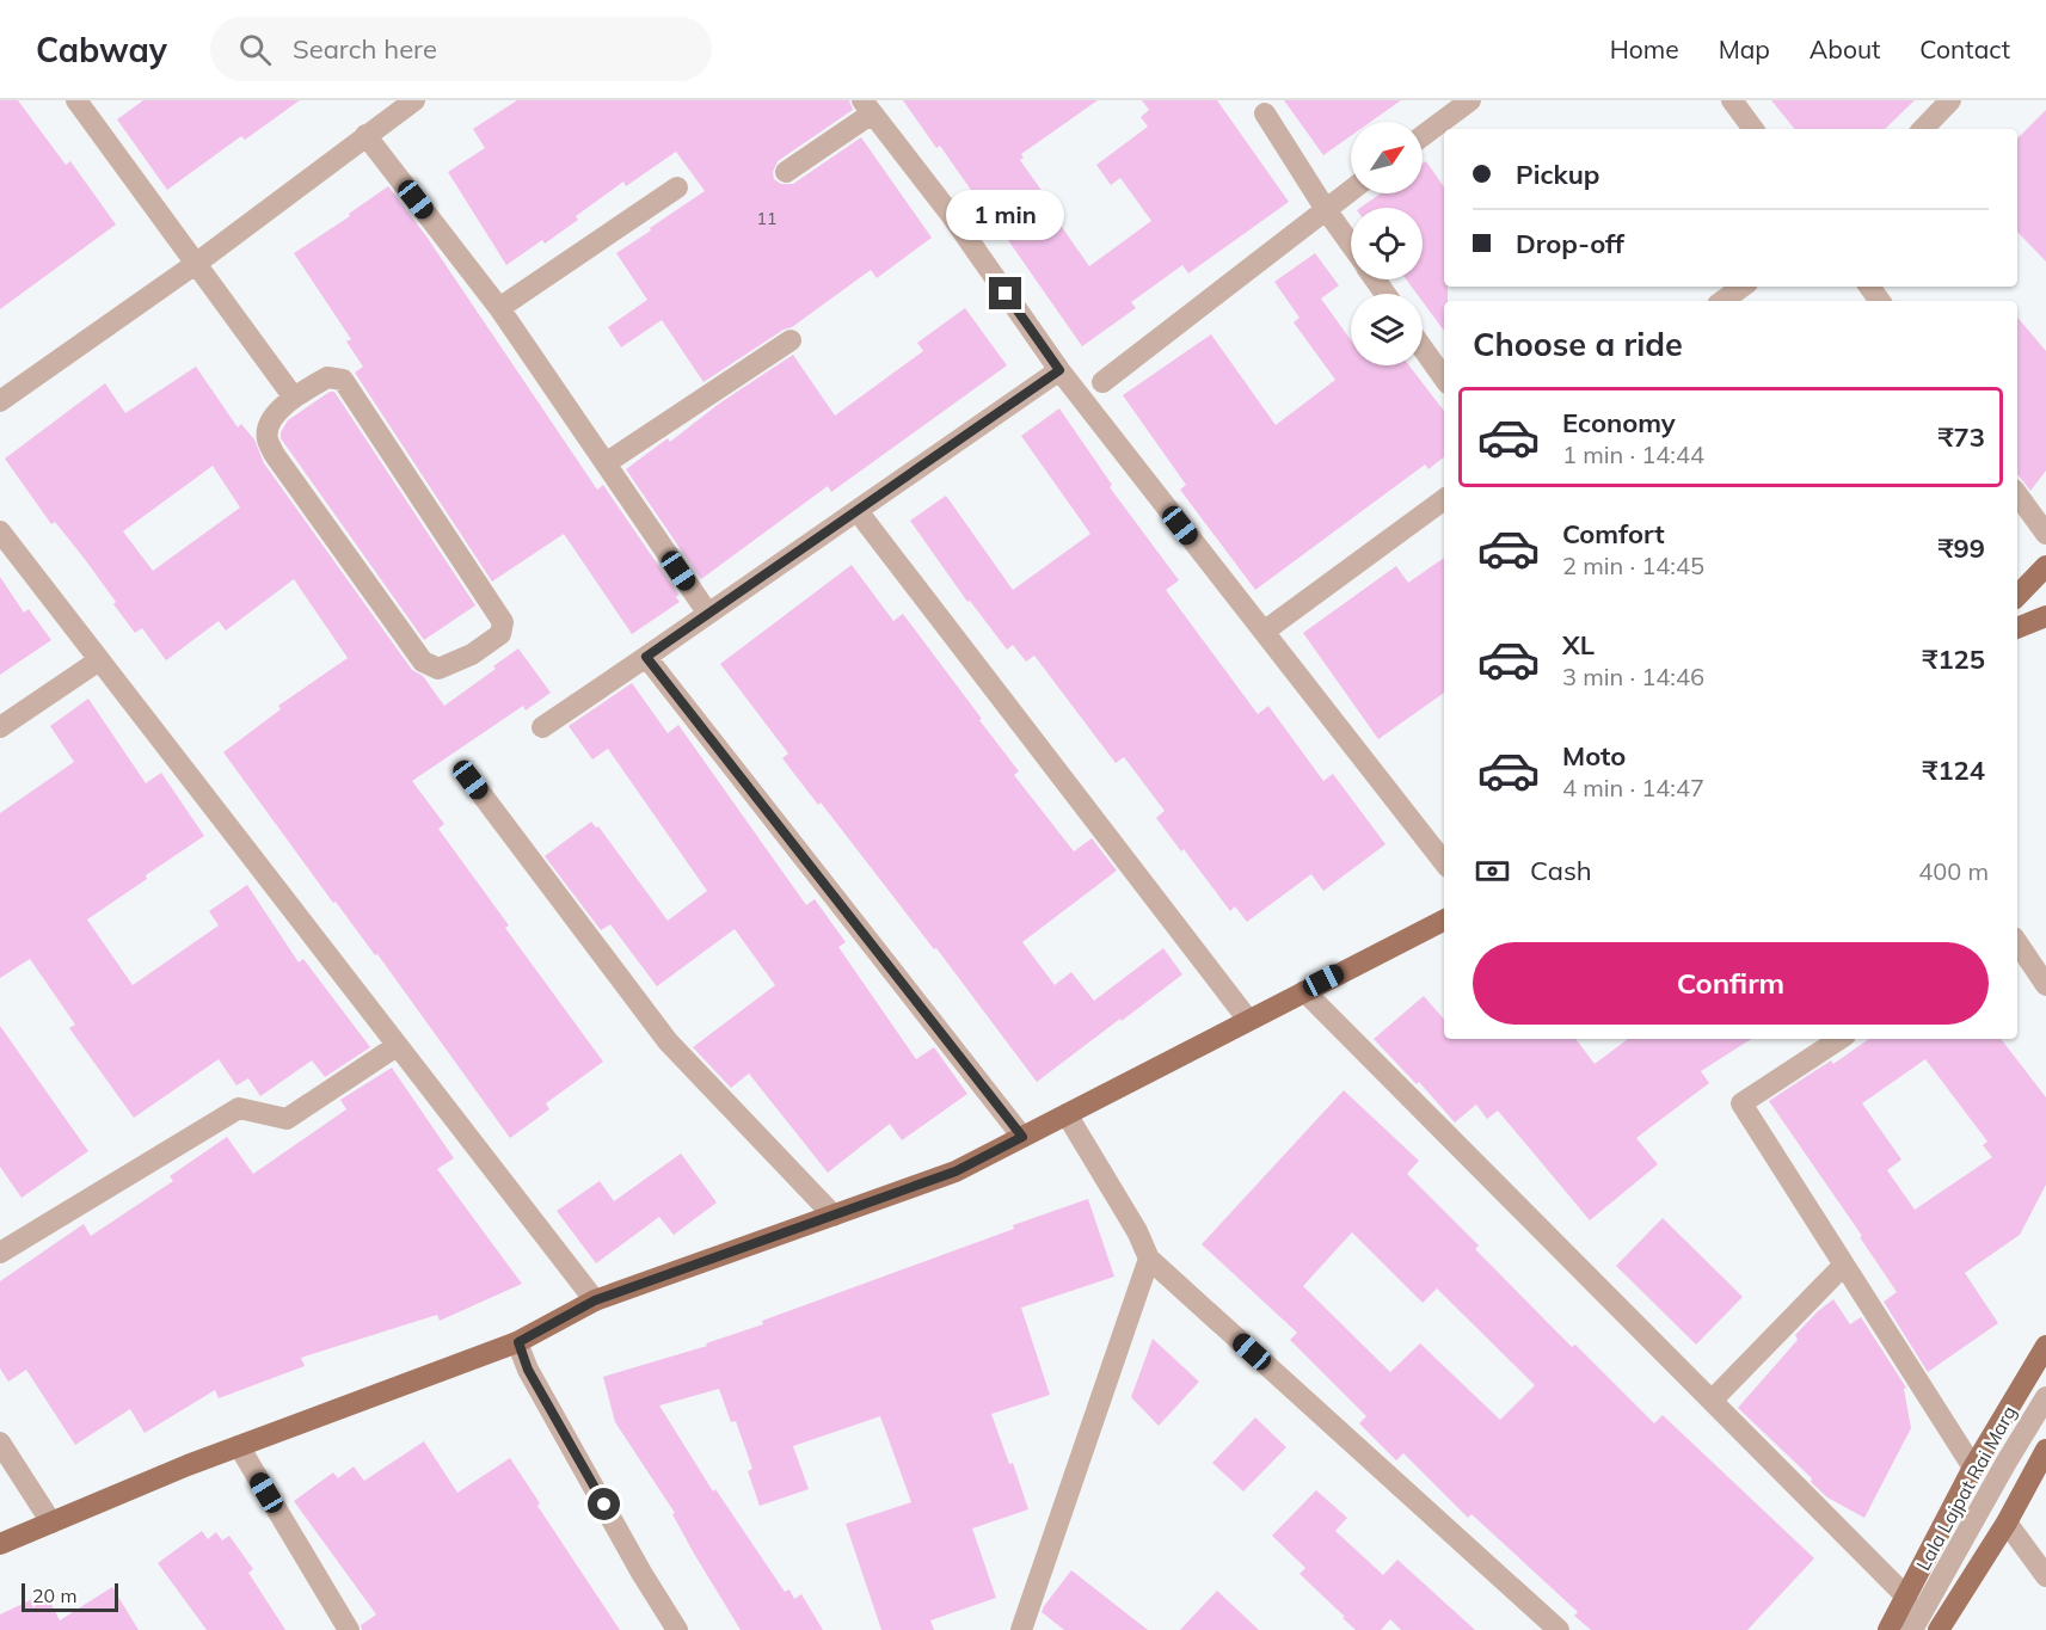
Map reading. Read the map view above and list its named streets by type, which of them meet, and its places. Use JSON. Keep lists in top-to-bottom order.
{
  "streets": {
    "main road": ["Lala Lajpat Rai Marg"]
  },
  "house_numbers": ["11"],
  "scale_bar": "20 m",
  "north": "top right",
  "page": {
    "header": "Cabway",
    "search": "Search here",
    "nav": [
      "Home",
      "Map",
      "About",
      "Contact"
    ],
    "banner": ["Pickup", "Drop-off"],
    "bubble": "1 min",
    "heading": "Choose a ride",
    "list": [
      {
        "name": "Economy",
        "note": "1 min · 14:44",
        "value": "₹73"
      },
      {
        "name": "Comfort",
        "note": "2 min · 14:45",
        "value": "₹99"
      },
      {
        "name": "XL",
        "note": "3 min · 14:46",
        "value": "₹125"
      },
      {
        "name": "Moto",
        "note": "4 min · 14:47",
        "value": "₹124"
      }
    ],
    "pay": ["Cash", "400 m"],
    "buttons": "Confirm",
    "scale": "20 m"
  }
}
